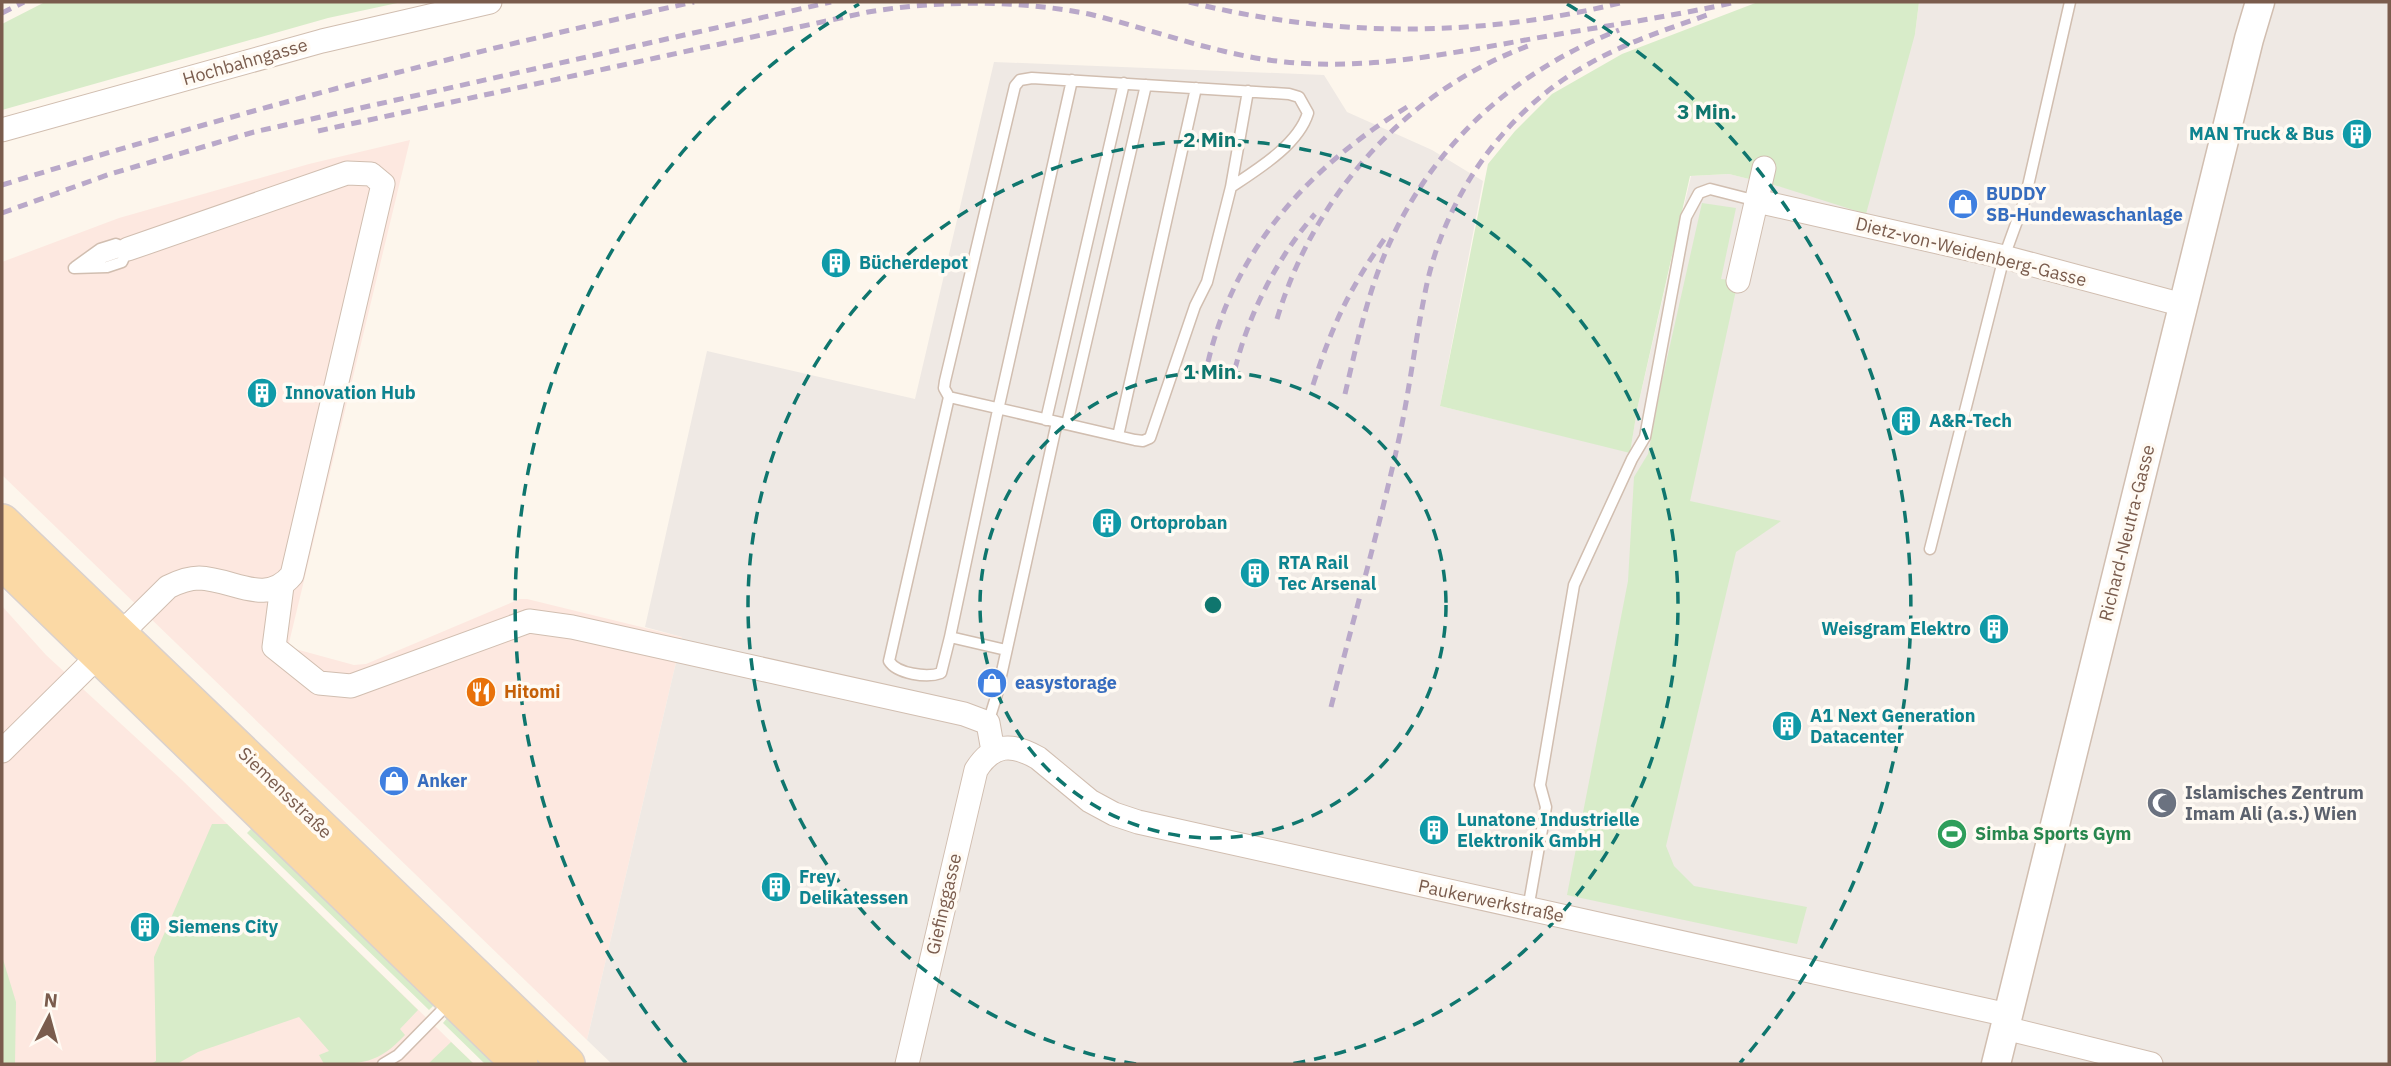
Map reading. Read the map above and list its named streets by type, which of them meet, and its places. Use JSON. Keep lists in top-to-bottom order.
{
  "streets": {
    "main road": ["Siemensstraße"],
    "street": [
      "Hochbahngasse",
      "Dietz-von-Weidenberg-Gasse",
      "Richard-Neutra-Gasse",
      "Paukerwerkstraße",
      "Giefinggasse"
    ]
  },
  "crossings": [
    ["Dietz-von-Weidenberg-Gasse", "Richard-Neutra-Gasse"],
    ["Richard-Neutra-Gasse", "Paukerwerkstraße"],
    ["Paukerwerkstraße", "Giefinggasse"]
  ],
  "places": {
    "building": [
      "MAN Truck & Bus",
      "Bücherdepot",
      "Innovation Hub",
      "A&R-Tech",
      "Ortoproban",
      "RTA Rail Tec Arsenal",
      "Weisgram Elektro",
      "A1 Next Generation Datacenter",
      "Lunatone Industrielle Elektronik GmbH",
      "Frey Delikatessen",
      "Siemens City"
    ],
    "shop": ["BUDDY SB-Hundewaschanlage", "easystorage", "Anker"],
    "restaurant": ["Hitomi"],
    "mosque": ["Islamisches Zentrum Imam Ali (a.s.) Wien"],
    "sports": ["Simba Sports Gym"]
  },
  "north": "top",
  "rings": ["3 Min.", "2 Min.", "1 Min."]
}
